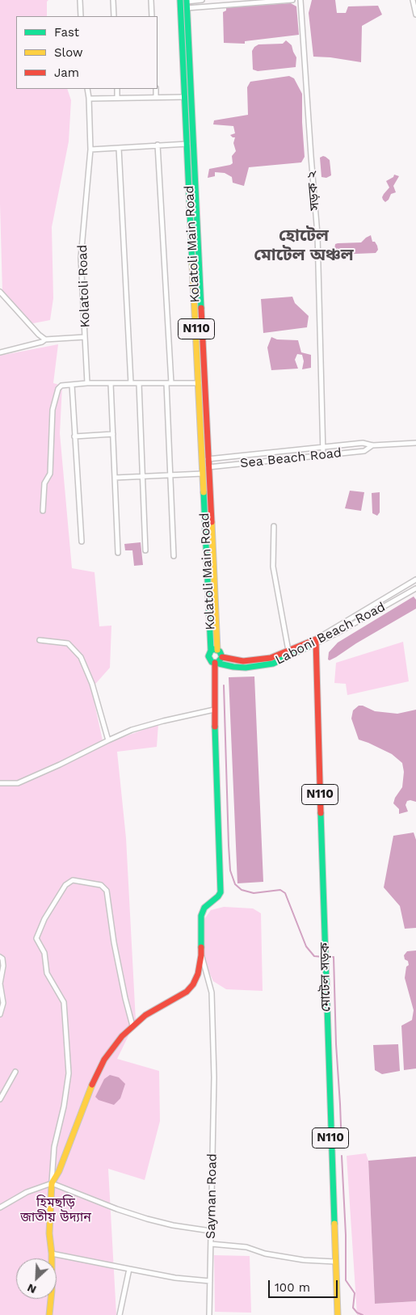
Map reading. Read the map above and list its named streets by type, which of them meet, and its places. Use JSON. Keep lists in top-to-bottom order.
{
  "streets": {
    "main road": [
      "Kolatoli Main Road",
      "N110",
      "Laboni Beach Road",
      "মোটেল সড়ক"
    ],
    "street": [
      "সড়ক ২",
      "Kolatoli Road",
      "Sea Beach Road",
      "Sayman Road"
    ]
  },
  "crossings": [
    ["সড়ক ২", "Sea Beach Road"],
    ["Kolatoli Main Road", "N110"],
    ["Kolatoli Main Road", "Sea Beach Road"],
    ["Kolatoli Main Road", "Laboni Beach Road"],
    ["Laboni Beach Road", "মোটেল সড়ক"]
  ],
  "districts": ["হোটেল মোটেল অঞ্চল"],
  "parks": ["হিমছড়ি জাতীয় উদ্যান"],
  "legend": ["Fast", "Slow", "Jam"],
  "scale_bar": "100 m",
  "north": "bottom left"
}
